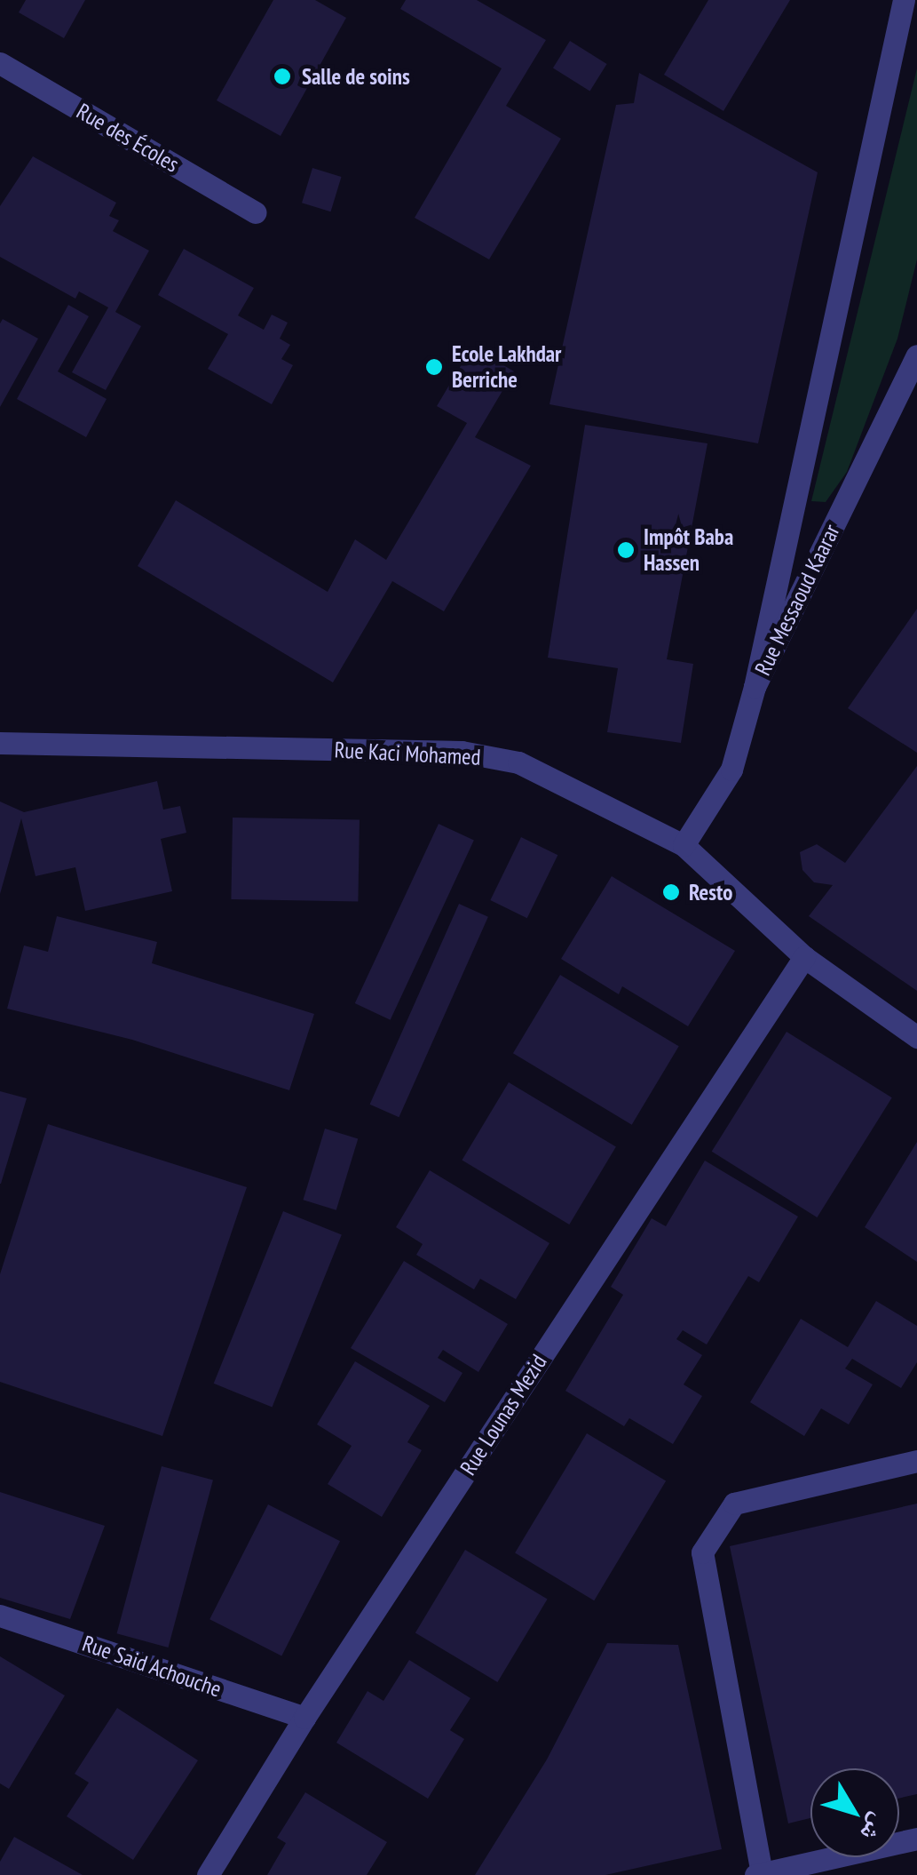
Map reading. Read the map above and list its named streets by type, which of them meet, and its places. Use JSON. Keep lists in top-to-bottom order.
{
  "streets": {
    "street": [
      "Rue des Écoles",
      "Rue Messaoud Kaarar",
      "Rue Kaci Mohamed",
      "Rue Lounas Mezid",
      "Rue Said Achouche"
    ]
  },
  "crossings": [
    ["Rue Messaoud Kaarar", "Rue Kaci Mohamed"],
    ["Rue Kaci Mohamed", "Rue Lounas Mezid"],
    ["Rue Lounas Mezid", "Rue Said Achouche"]
  ],
  "places": [
    "Salle de soins",
    "Ecole Lakhdar Berriche",
    "Impôt Baba Hassen",
    "Resto"
  ],
  "north": "bottom right"
}
